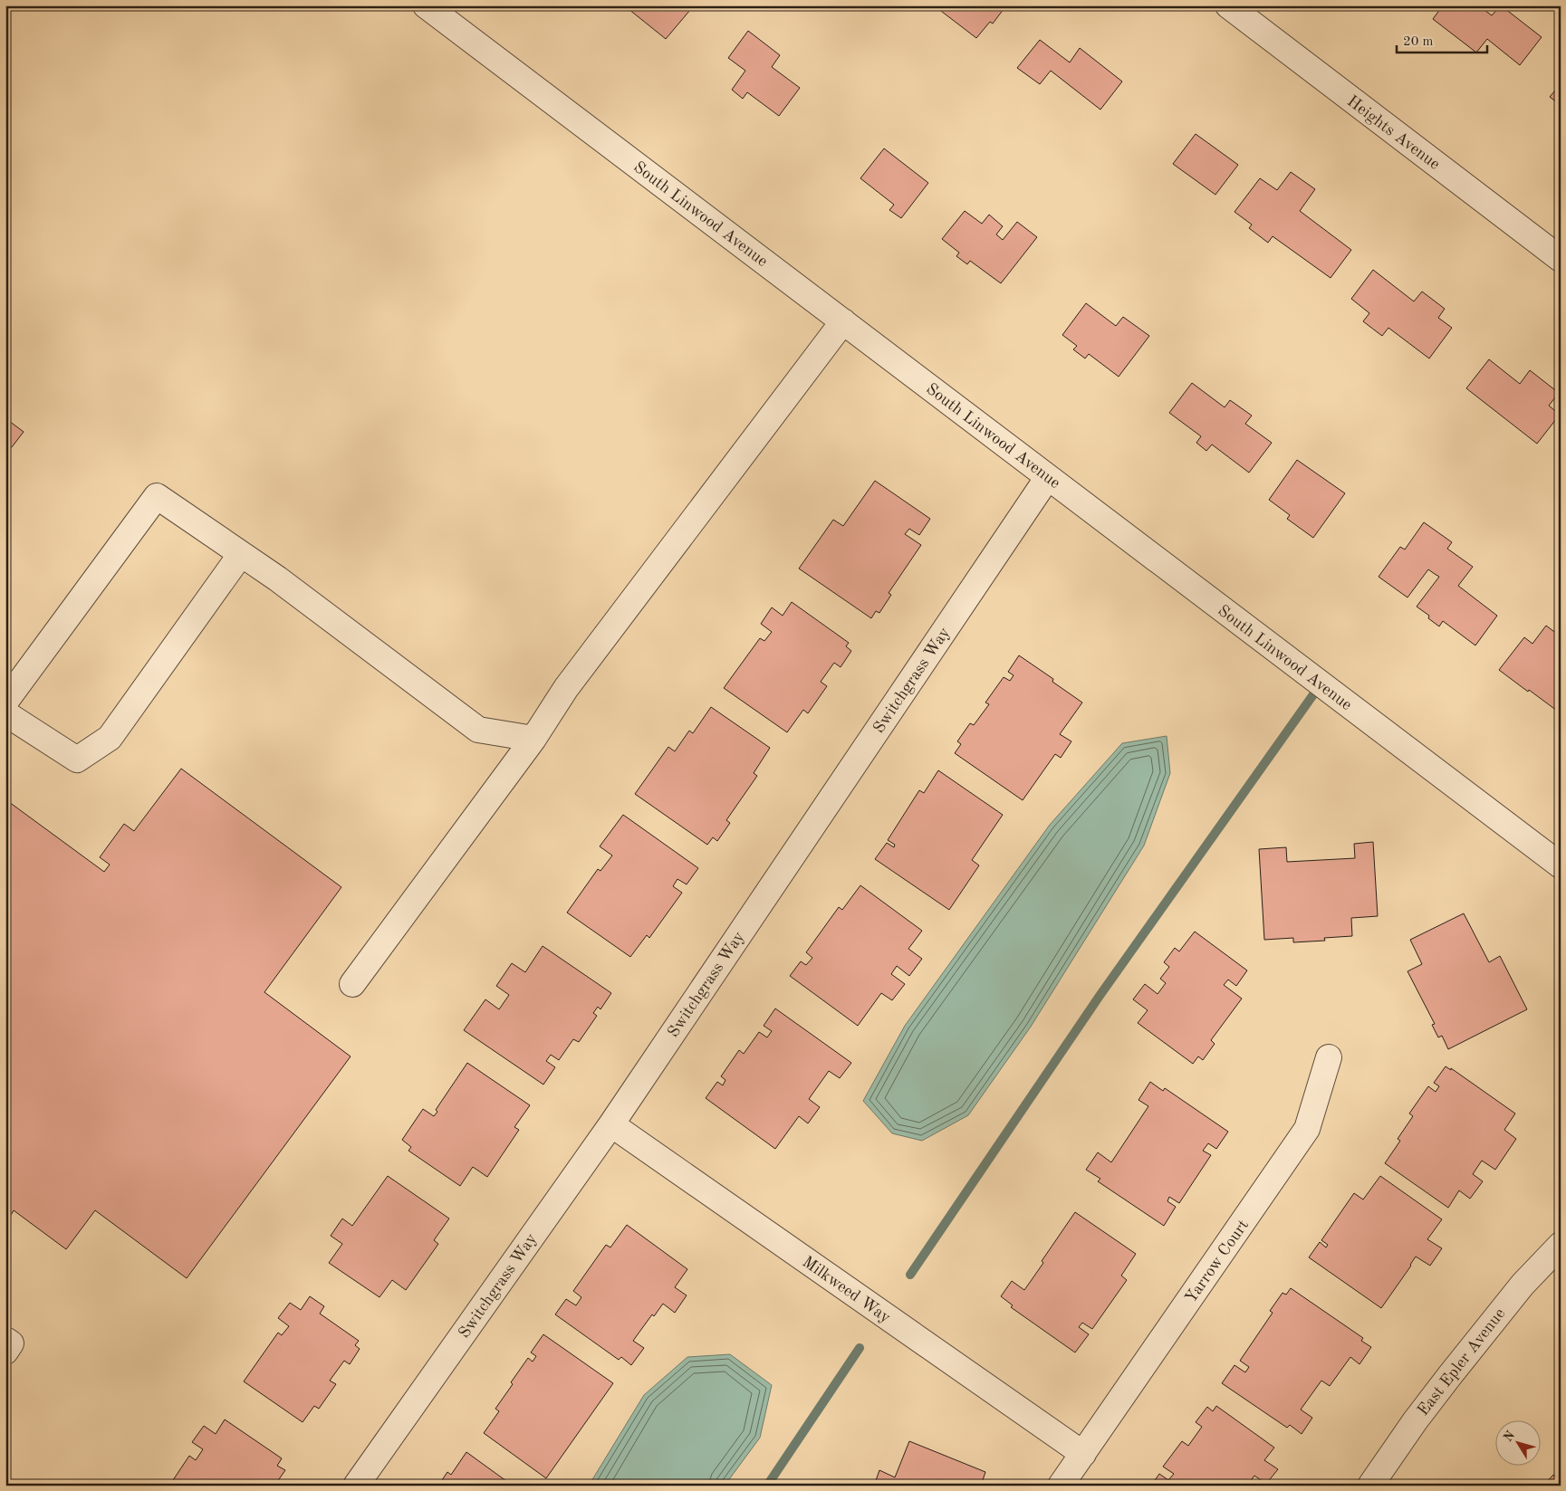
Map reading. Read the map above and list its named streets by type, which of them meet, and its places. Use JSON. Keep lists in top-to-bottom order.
{
  "streets": {
    "street": [
      "Heights Avenue",
      "South Linwood Avenue",
      "Switchgrass Way",
      "Yarrow Court",
      "Milkweed Way",
      "East Epler Avenue"
    ]
  },
  "crossings": [
    ["South Linwood Avenue", "Switchgrass Way"],
    ["Switchgrass Way", "Milkweed Way"],
    ["Yarrow Court", "Milkweed Way"]
  ],
  "scale_bar": "20 m",
  "north": "top left"
}
